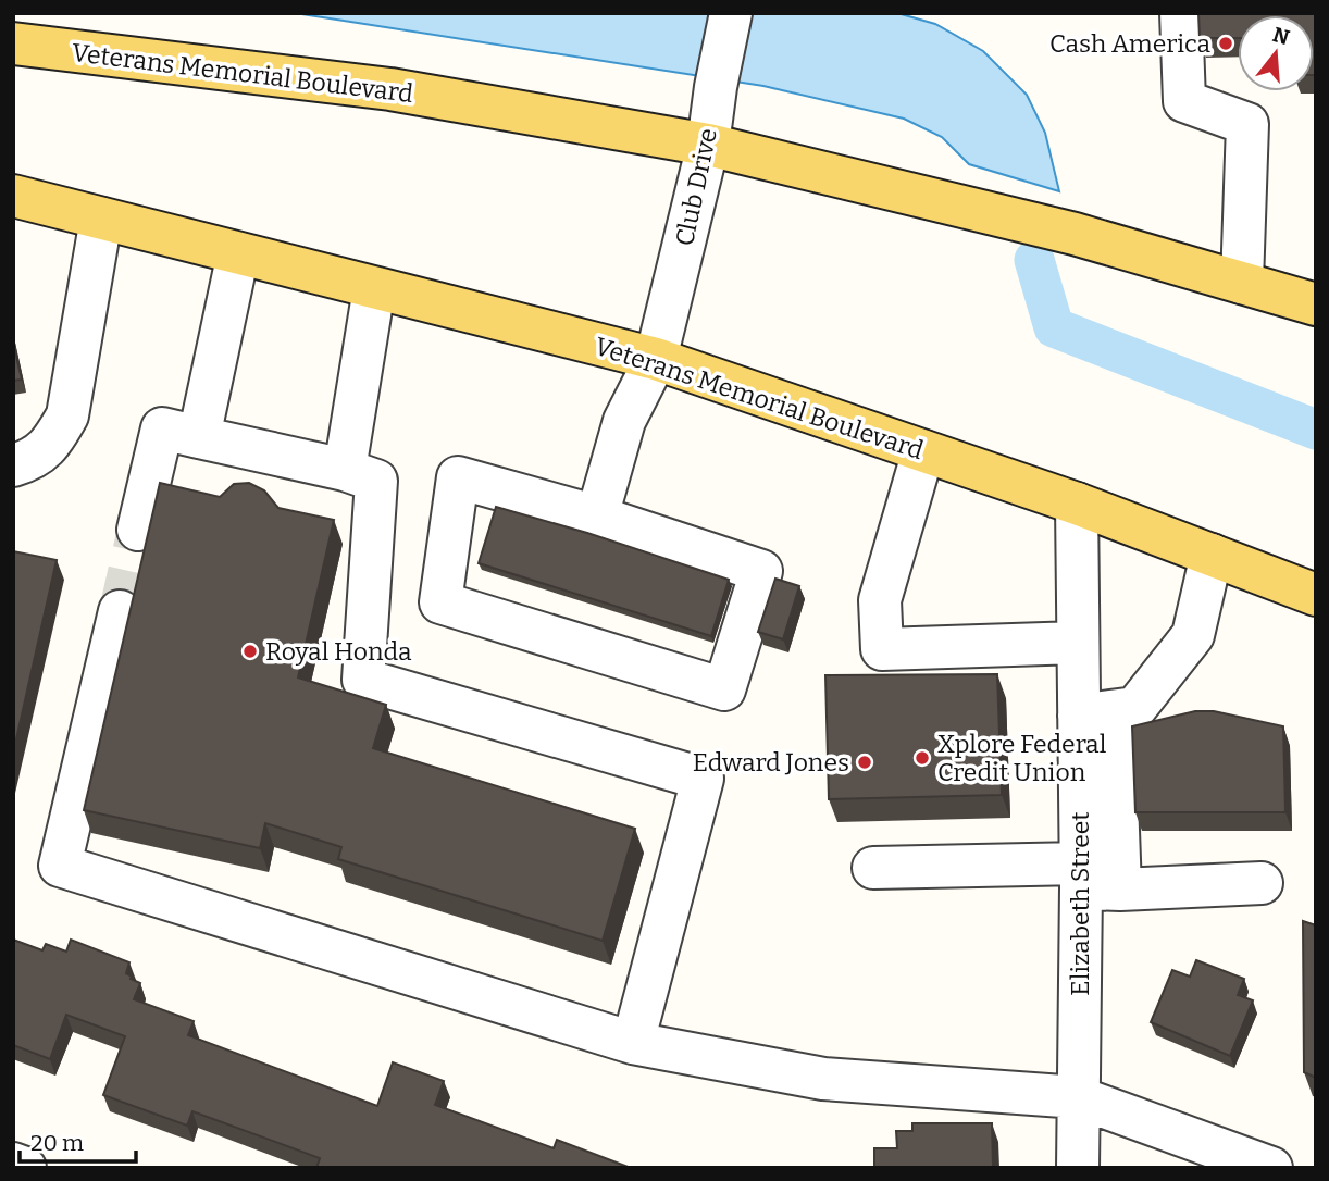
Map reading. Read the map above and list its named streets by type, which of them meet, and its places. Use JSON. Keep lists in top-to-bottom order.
{
  "streets": {
    "main road": ["Veterans Memorial Boulevard"],
    "street": ["Club Drive", "Elizabeth Street"]
  },
  "crossings": [
    ["Veterans Memorial Boulevard", "Club Drive"],
    ["Veterans Memorial Boulevard", "Elizabeth Street"]
  ],
  "places": [
    "Cash America",
    "Royal Honda",
    "Xplore Federal Credit Union",
    "Edward Jones"
  ],
  "scale_bar": "20 m",
  "north": "top"
}
